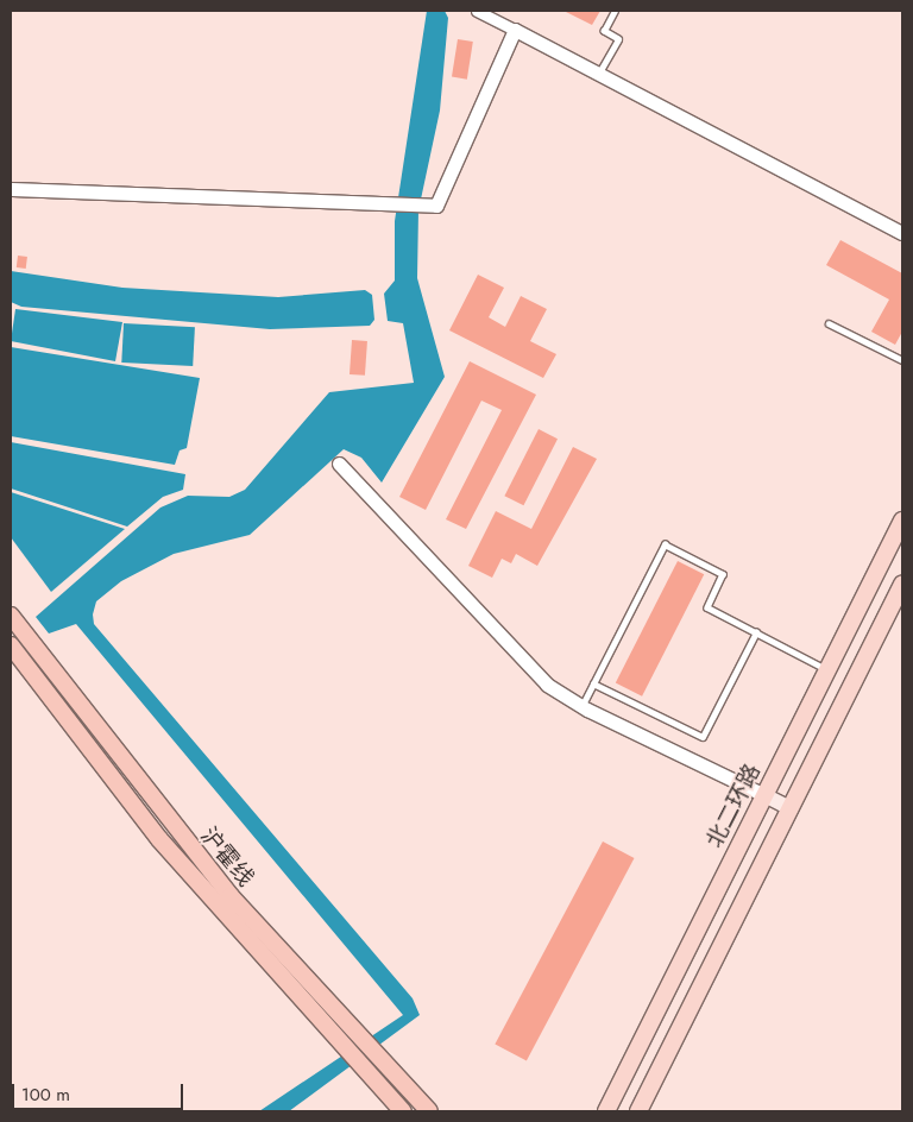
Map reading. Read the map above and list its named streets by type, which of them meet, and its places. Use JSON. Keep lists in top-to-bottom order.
{
  "streets": {
    "highway": ["沪霍线"],
    "main road": ["北二环路"]
  },
  "scale_bar": "100 m"
}
